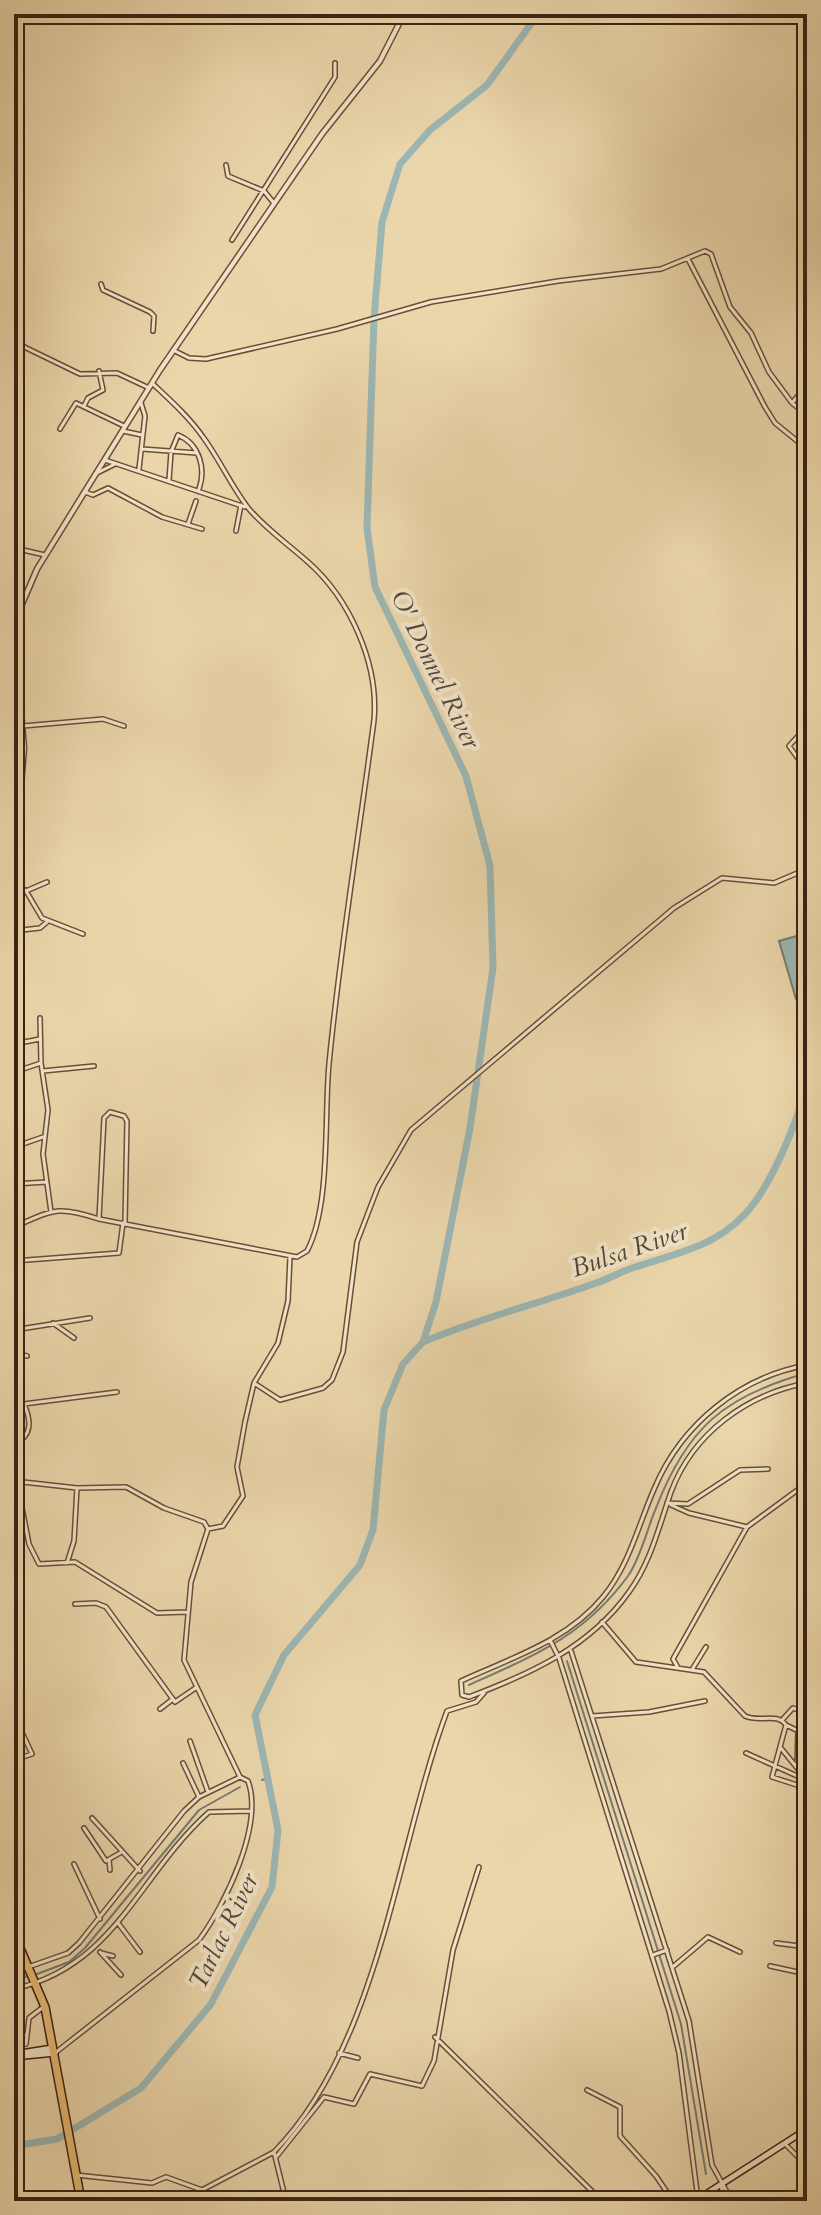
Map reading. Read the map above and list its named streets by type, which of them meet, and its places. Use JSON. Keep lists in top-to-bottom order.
{
  "water": ["O' Donnel River", "Bulsa River", "Tarlac River"]
}
